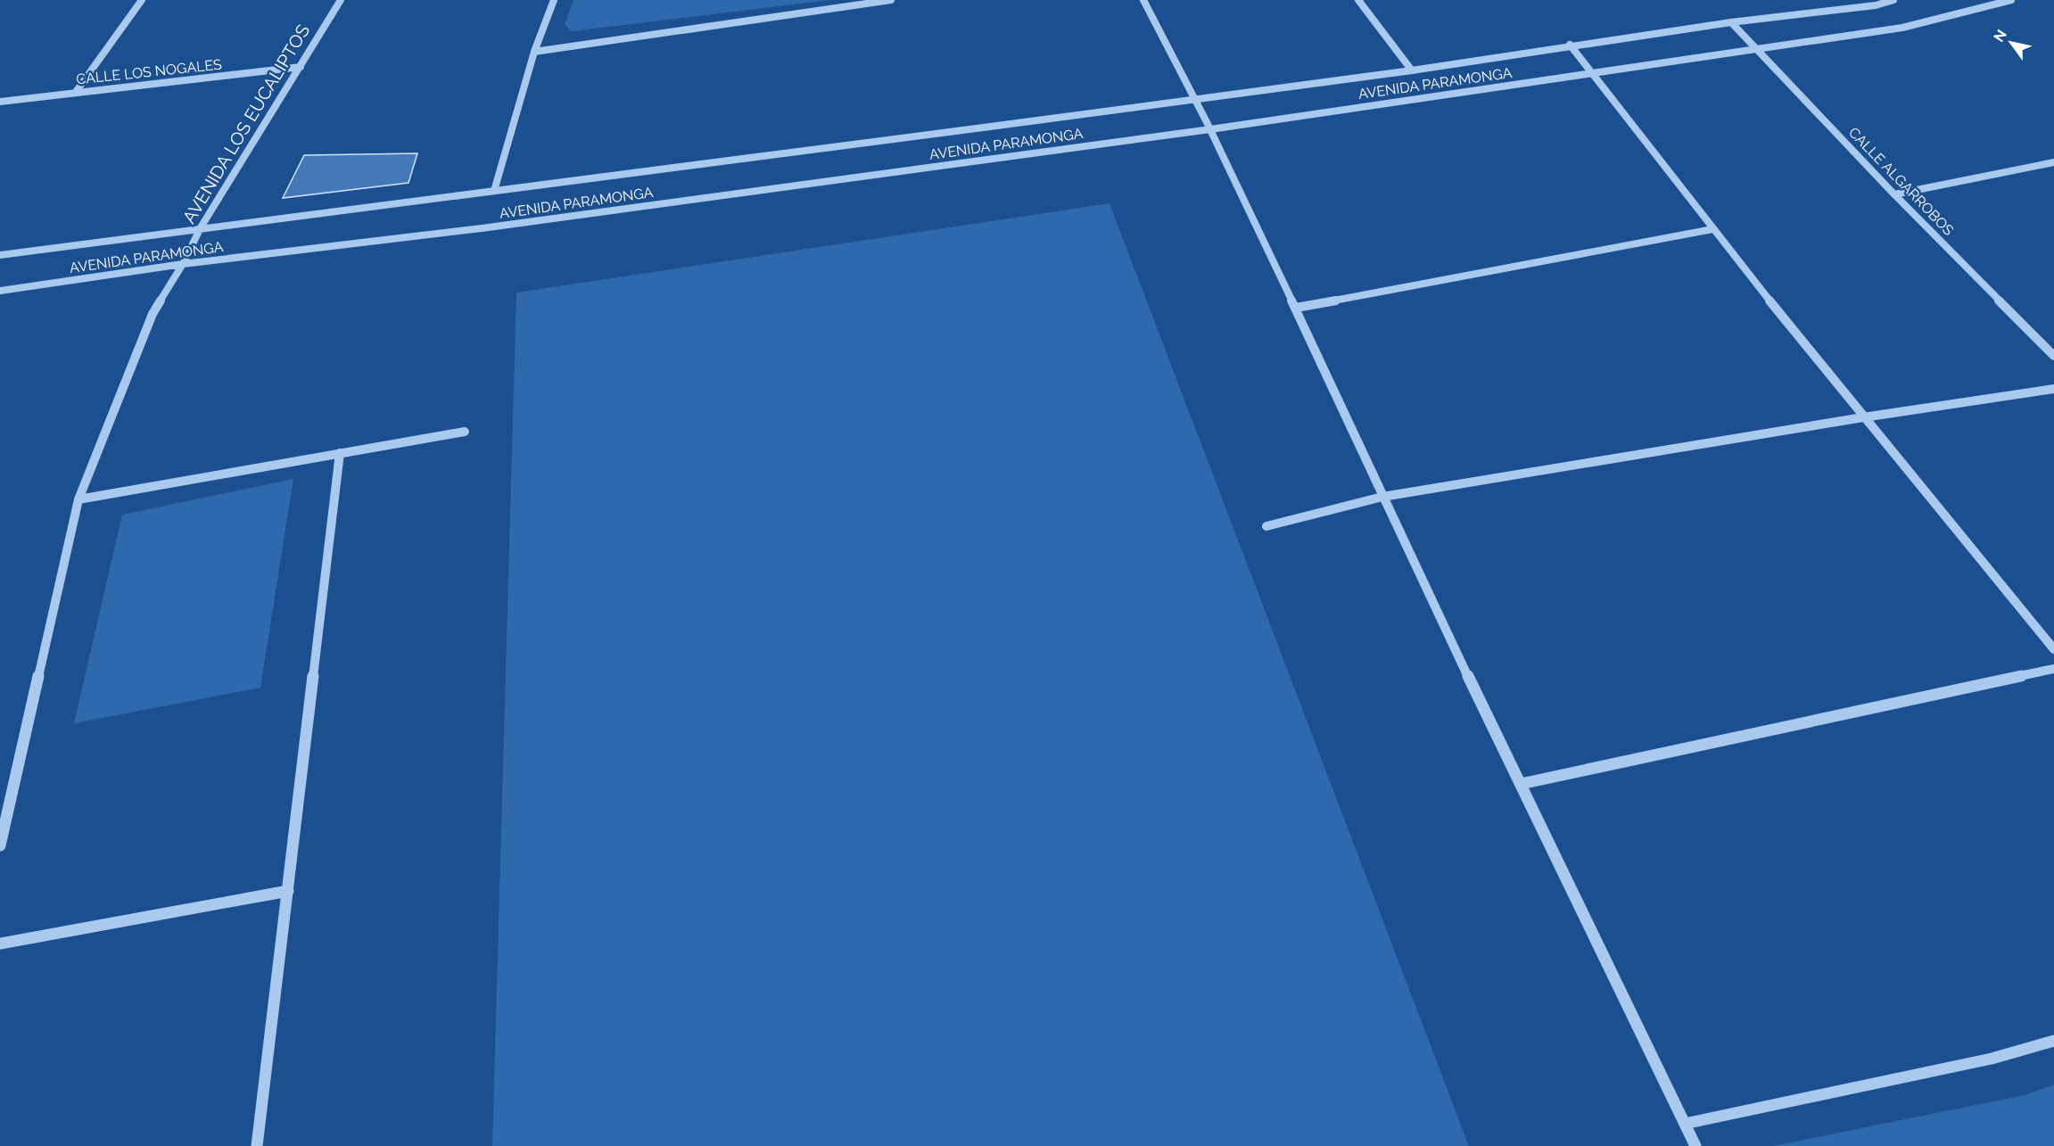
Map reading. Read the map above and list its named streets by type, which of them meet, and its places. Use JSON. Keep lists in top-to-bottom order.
{
  "streets": {
    "street": [
      "CALLE LOS NOGALES",
      "AVENIDA PARAMONGA",
      "AVENIDA LOS EUCALIPTOS",
      "CALLE ALGARROBOS"
    ]
  },
  "crossings": [
    ["CALLE LOS NOGALES", "AVENIDA LOS EUCALIPTOS"],
    ["AVENIDA PARAMONGA", "AVENIDA LOS EUCALIPTOS"],
    ["AVENIDA PARAMONGA", "CALLE ALGARROBOS"]
  ],
  "north": "top left"
}
